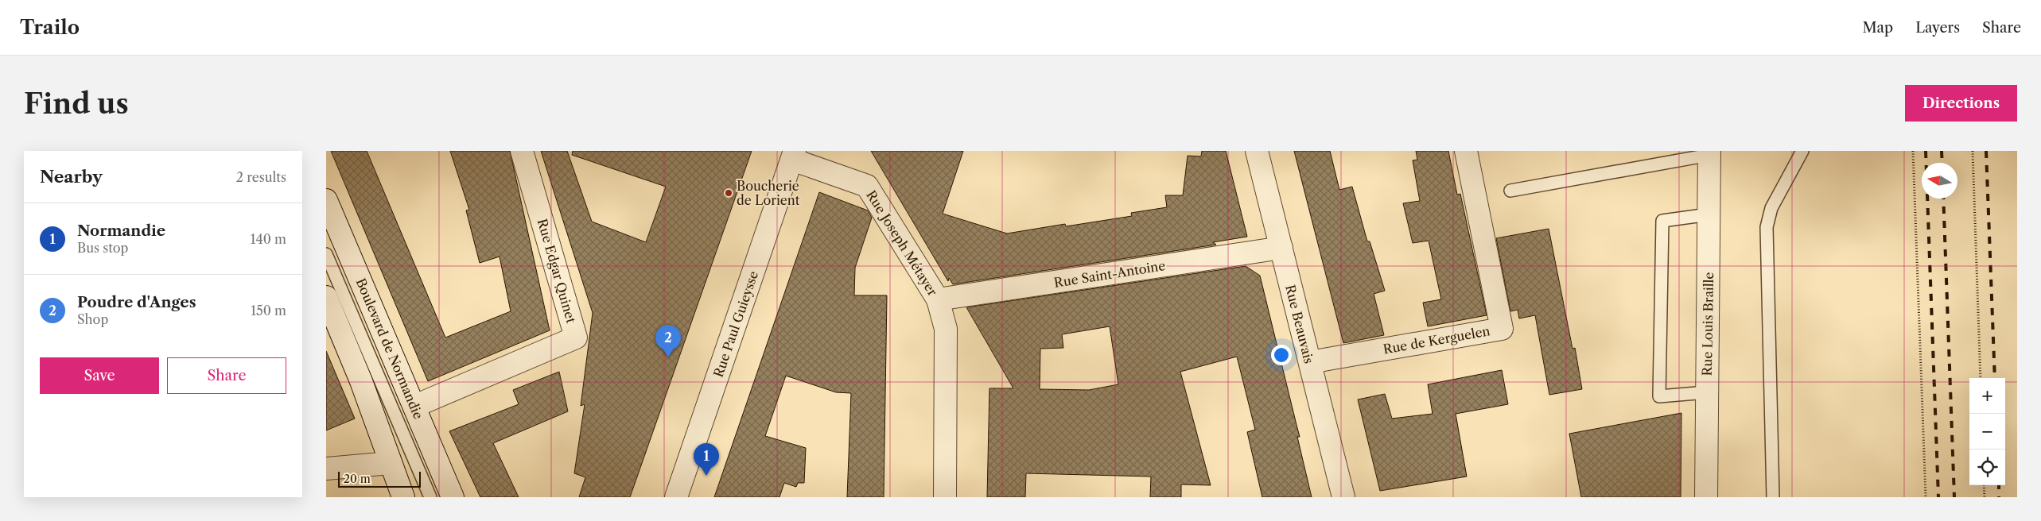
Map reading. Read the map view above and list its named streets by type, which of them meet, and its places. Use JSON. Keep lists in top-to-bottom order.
{
  "streets": {
    "street": [
      "Rue Joseph Métayer",
      "Rue Edgar Quinet",
      "Rue Saint-Antoine",
      "Rue Paul Guieysse",
      "Rue Beauvais",
      "Rue Louis Braille",
      "Rue de Kerguelen",
      "Boulevard de Normandie"
    ]
  },
  "crossings": [
    ["Rue Joseph Métayer", "Rue Saint-Antoine"],
    ["Rue Joseph Métayer", "Rue Paul Guieysse"],
    ["Rue Edgar Quinet", "Boulevard de Normandie"],
    ["Rue Saint-Antoine", "Rue Beauvais"],
    ["Rue Beauvais", "Rue de Kerguelen"]
  ],
  "places": ["Boucherie de Lorient"],
  "scale_bar": "20 m",
  "north": "left",
  "page": {
    "header": "Trailo",
    "nav": ["Map", "Layers", "Share"],
    "buttons": [
      "Directions",
      ["Save", "Share"]
    ],
    "title": "Find us",
    "heading": ["Nearby", "2 results"],
    "list": [
      {
        "mark": "1",
        "name": "Normandie",
        "note": "Bus stop",
        "value": "140 m"
      },
      {
        "mark": "2",
        "name": "Poudre d'Anges",
        "note": "Shop",
        "value": "150 m"
      }
    ],
    "pins": ["2", "1"],
    "map_buttons": ["+", "−"],
    "scale": "20 m"
  }
}
